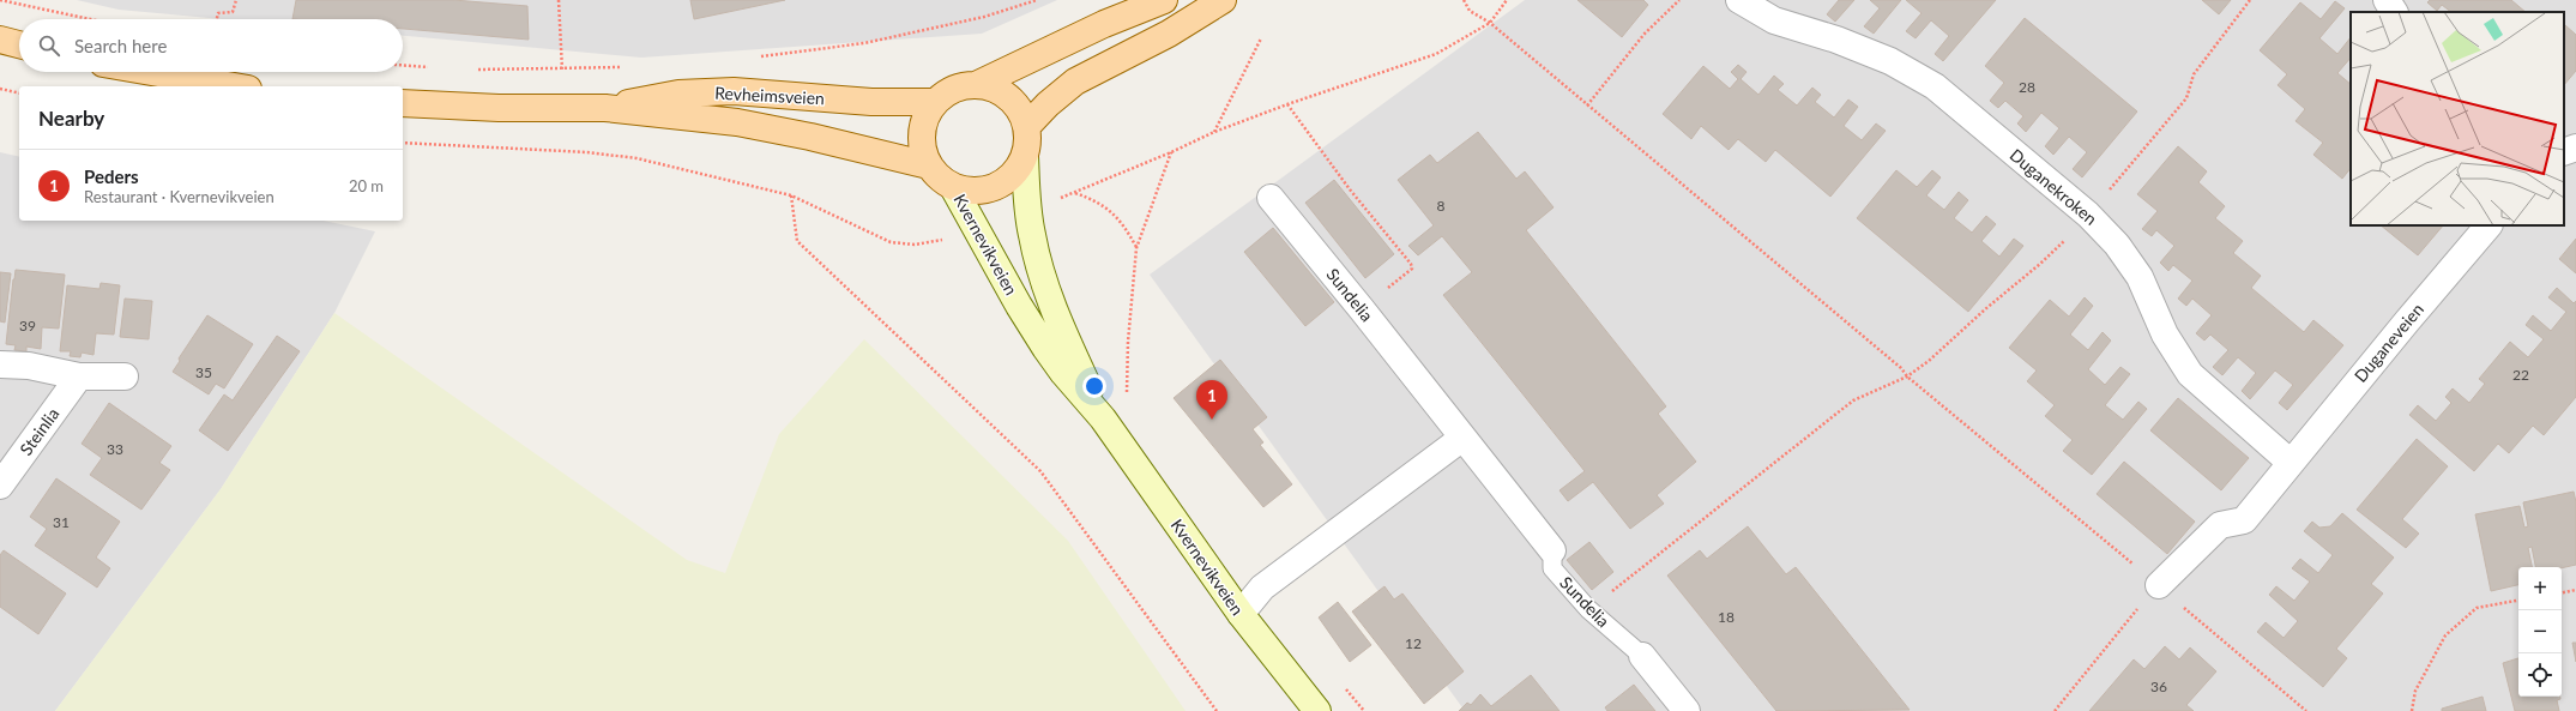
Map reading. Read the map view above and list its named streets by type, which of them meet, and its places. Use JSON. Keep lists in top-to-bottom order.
{
  "streets": {
    "main road": ["Revheimsveien", "Kvernevikveien"],
    "street": [
      "Duganekroken",
      "Sundelia",
      "Duganeveien",
      "Steinlia"
    ]
  },
  "crossings": [
    ["Revheimsveien", "Kvernevikveien"],
    ["Duganekroken", "Duganeveien"]
  ],
  "house_numbers": [
    "28",
    "8",
    "39",
    "35",
    "22",
    "33",
    "31",
    "18",
    "12",
    "36"
  ],
  "page": {
    "search": "Search here",
    "heading": "Nearby",
    "list": [
      {
        "mark": "1",
        "name": "Peders",
        "note": "Restaurant · Kvernevikveien",
        "value": "20 m"
      }
    ],
    "pins": "1",
    "map_buttons": ["+", "−"]
  }
}
